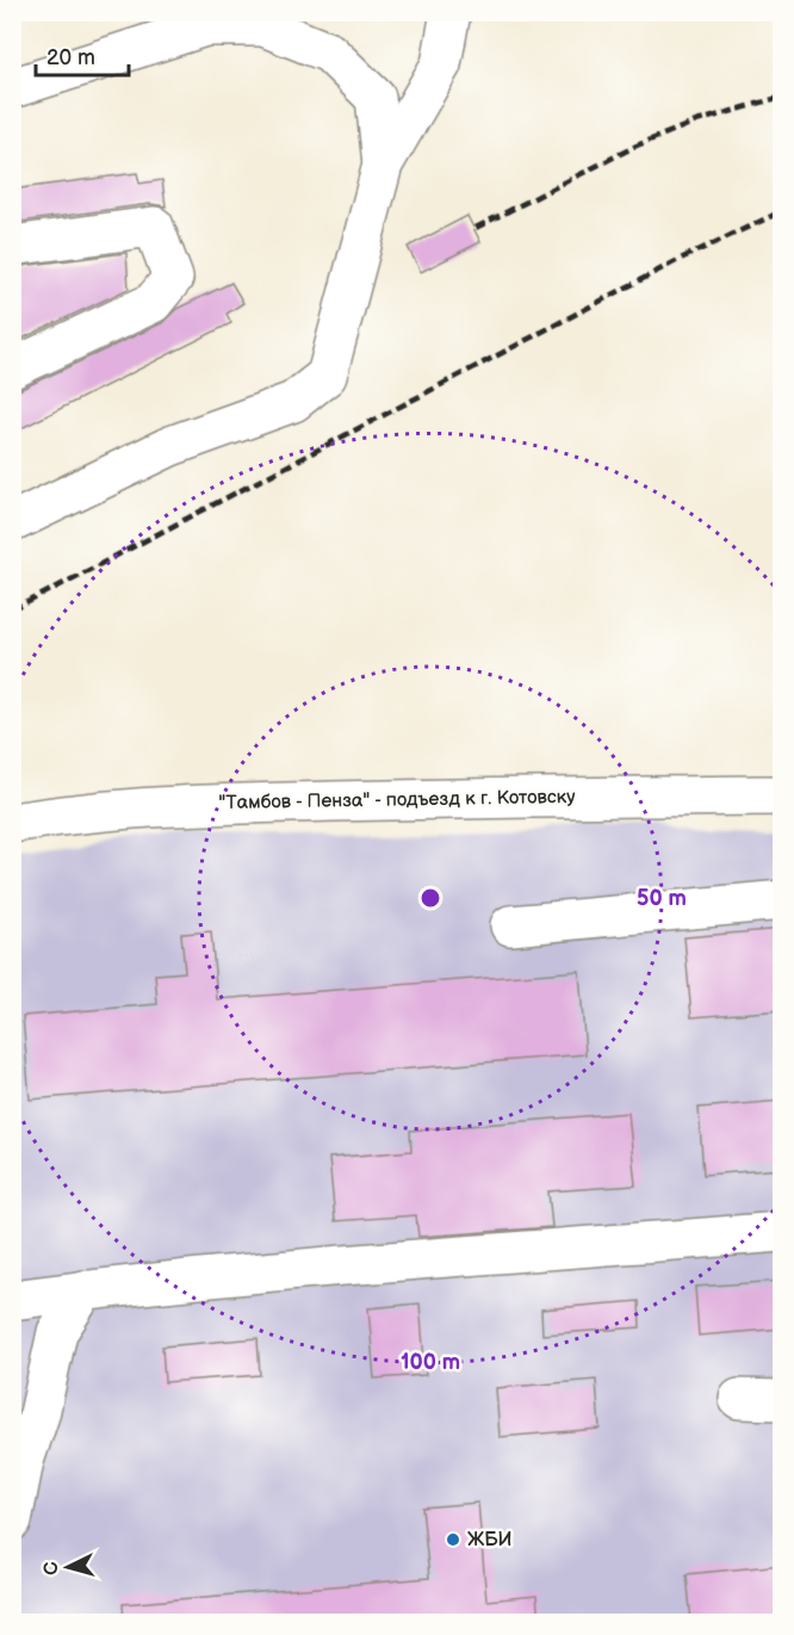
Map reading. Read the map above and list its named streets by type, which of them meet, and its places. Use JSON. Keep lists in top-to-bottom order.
{
  "streets": {
    "main road": ["\"Тамбов - Пенза\" - подъезд к г. Котовску"]
  },
  "places": ["ЖБИ"],
  "scale_bar": "20 m",
  "north": "left",
  "rings": ["50 m", "100 m"]
}
